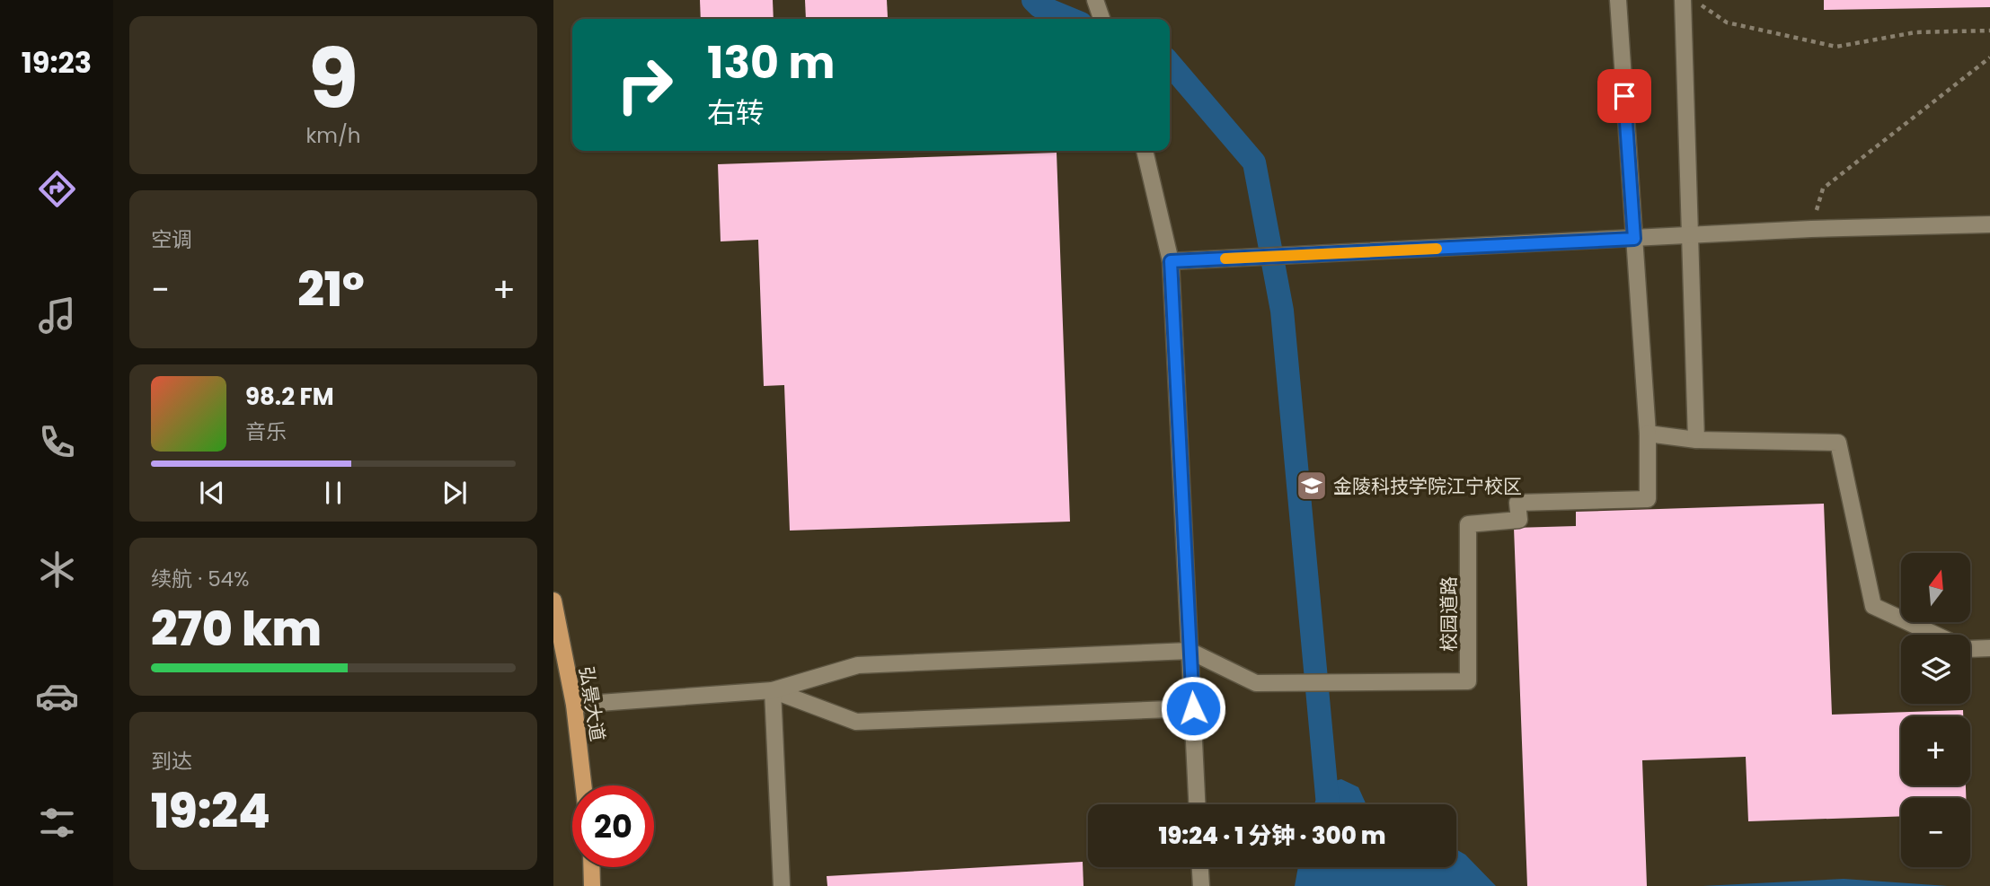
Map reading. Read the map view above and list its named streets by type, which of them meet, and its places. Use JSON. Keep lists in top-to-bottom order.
{
  "streets": {
    "main road": ["弘景大道"],
    "street": ["校园道路"]
  },
  "places": {
    "school or university": ["金陵科技学院江宁校区"]
  },
  "north": "top",
  "page": {
    "tabs": "19:23",
    "tile": [
      ["9", "km/h"],
      "空调",
      ["续航 · 54%", "270 km"],
      ["到达", "19:24"]
    ],
    "turn": ["130 m", "右转"],
    "heat": ["−", "21°", "+"],
    "song": ["98.2 FM", "音乐"],
    "map_buttons": ["+", "−"],
    "limit": "20",
    "trip": "19:24 · 1 分钟 · 300 m"
  }
}
